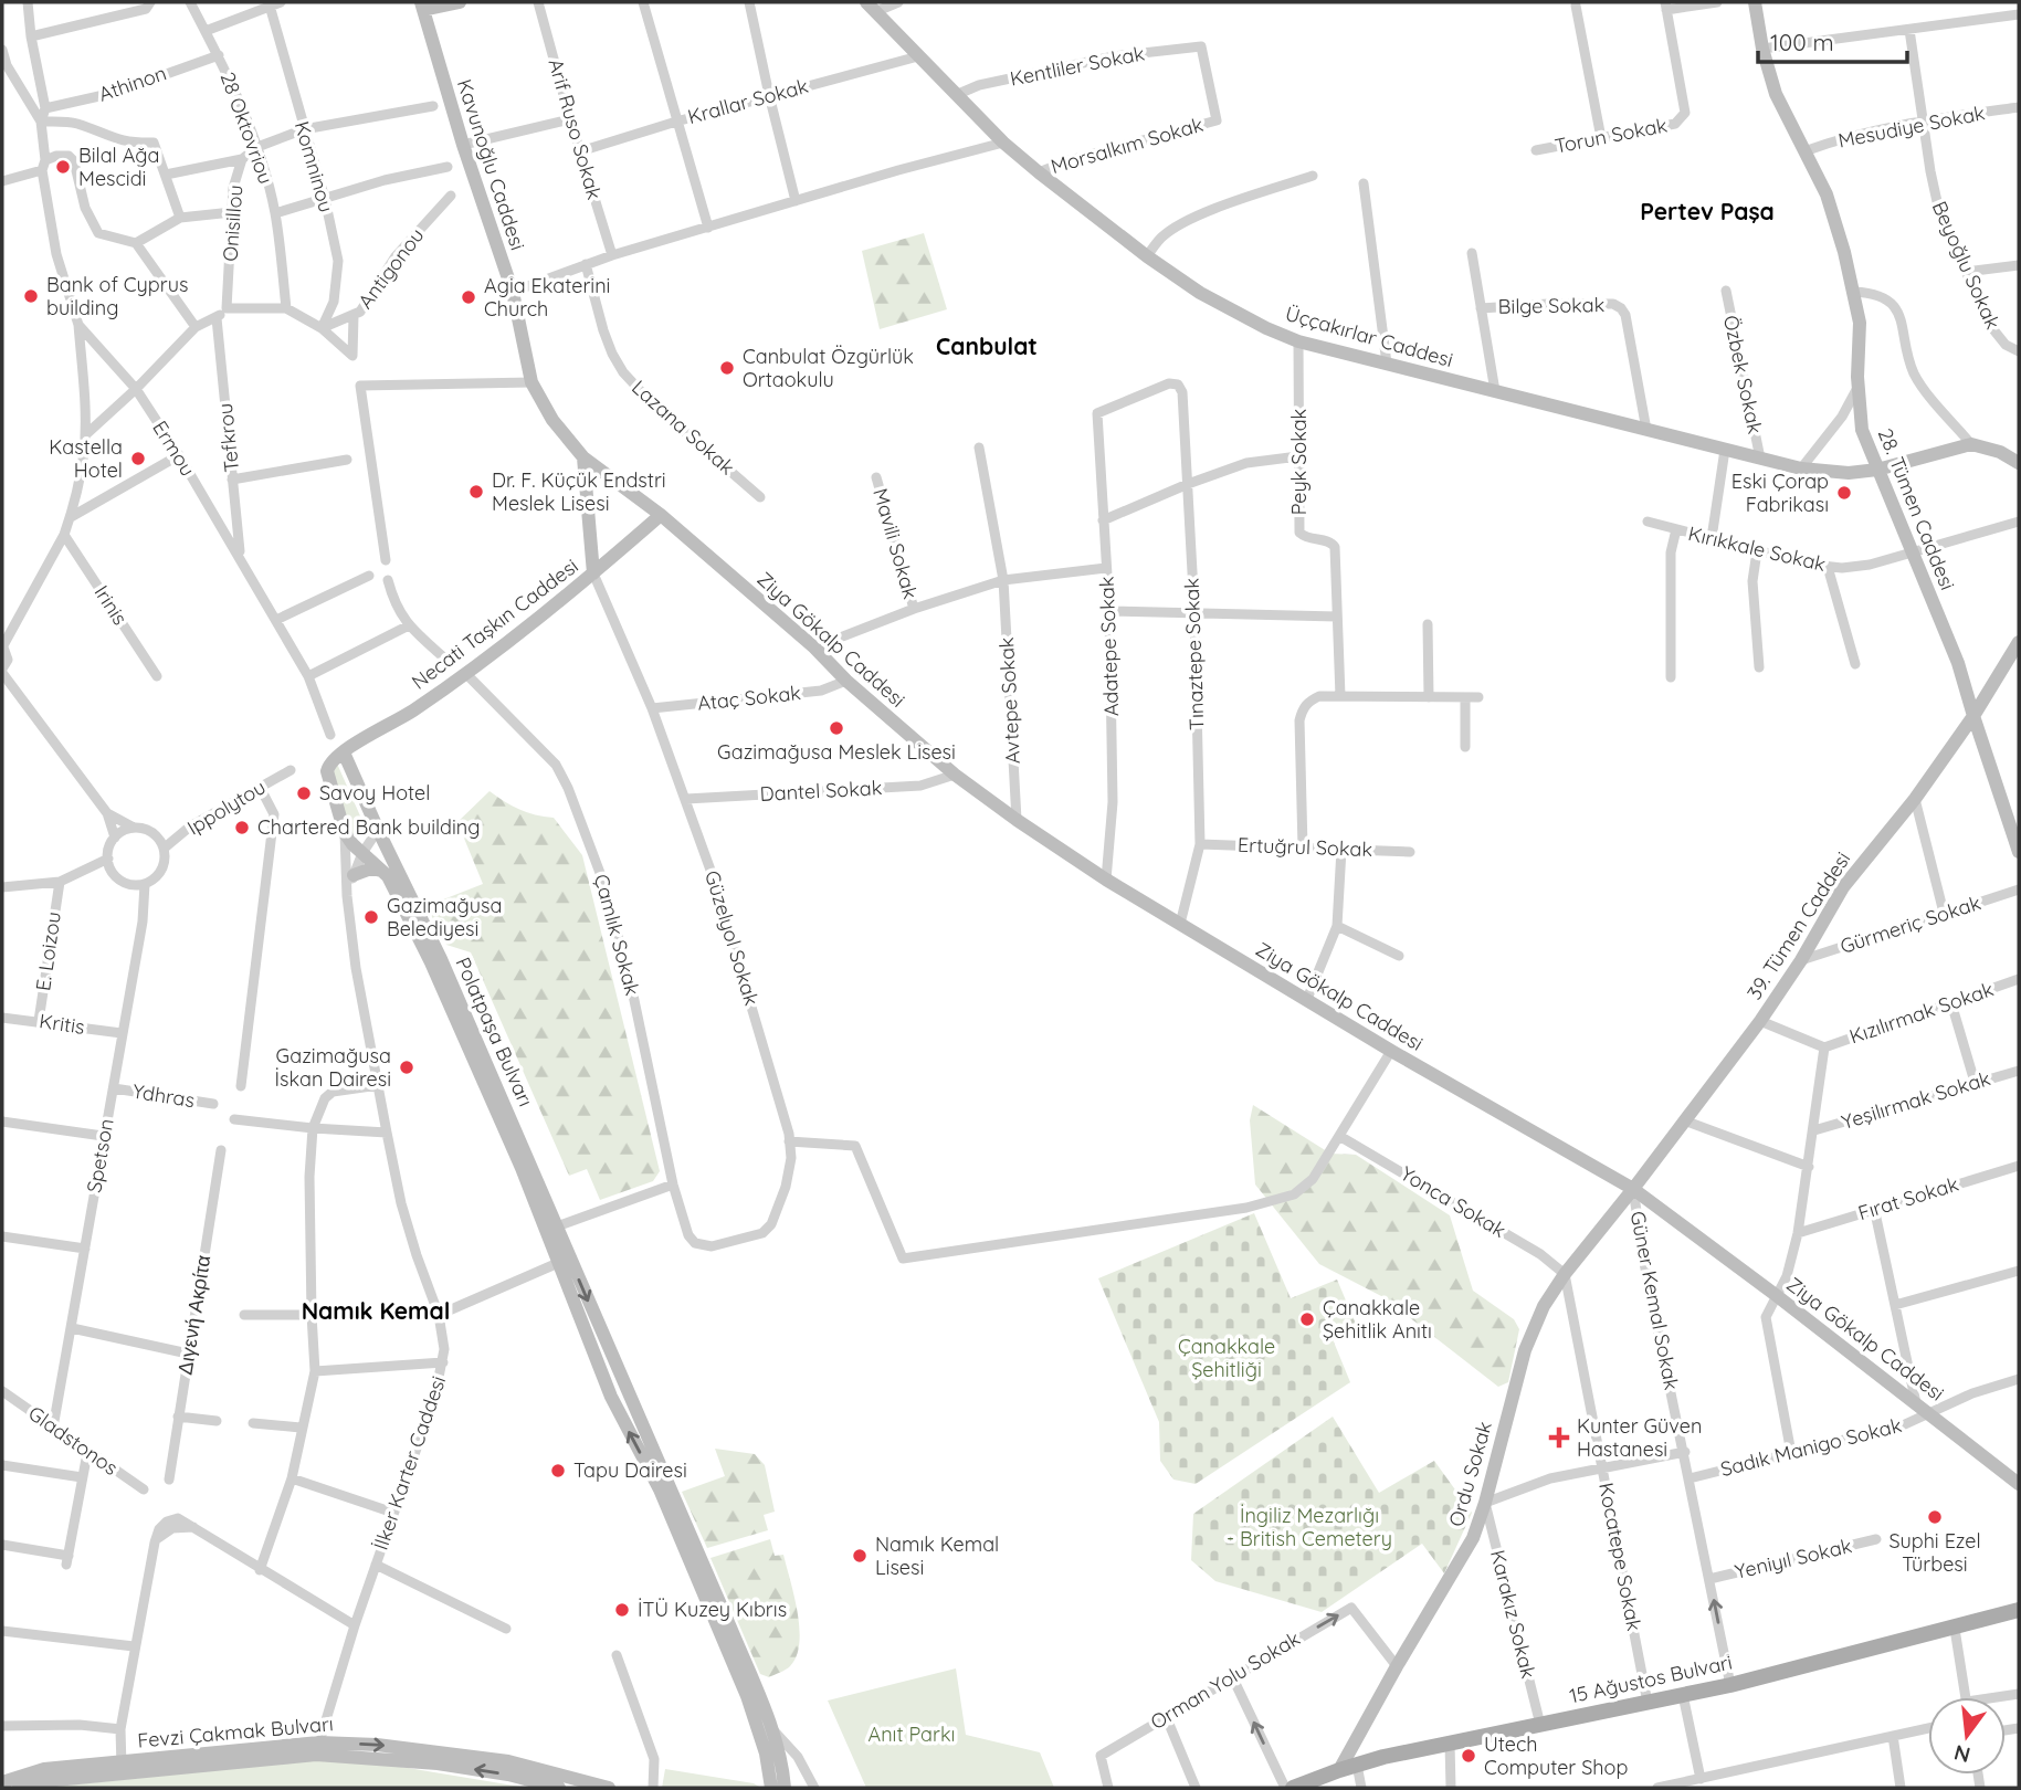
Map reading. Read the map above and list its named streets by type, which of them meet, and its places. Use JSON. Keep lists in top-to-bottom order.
{
  "streets": {
    "main road": [
      "Kavunoğlu Caddesi",
      "Üççakırlar Caddesi",
      "28. Tümen Caddesi",
      "Necati Taşkın Caddesi",
      "Ziya Gökalp Caddesi",
      "39. Tümen Caddesi",
      "Polatpaşa Bulvarı",
      "Ordu Sokak",
      "15 Ağustos Bulvari",
      "Fevzi Çakmak Bulvarı"
    ],
    "street": [
      "Kentliler Sokak",
      "Athinon",
      "Krallar Sokak",
      "Mesudiye Sokak",
      "28 Oktovriou",
      "Arif Ruso Sokak",
      "Torun Sokak",
      "Morsalkım Sokak",
      "Komninou",
      "Onisillou",
      "Beyoğlu Sokak",
      "Antigonou",
      "Bilge Sokak",
      "Özbek Sokak",
      "Lazana Sokak",
      "Tefkrou",
      "Ermou",
      "Peyk Sokak",
      "Mavili Sokak",
      "Kırıkkale Sokak",
      "Irinis",
      "Adatepe Sokak",
      "Tınaztepe Sokak",
      "Ataç Sokak",
      "Avtepe Sokak",
      "Dantel Sokak",
      "Ippolytou",
      "Ertuğrul Sokak",
      "Gürmeriç Sokak",
      "Çamlık Sokak",
      "Güzelyol Sokak",
      "E. Loizou",
      "Kızılırmak Sokak",
      "Kritis",
      "Ydhras",
      "Yeşilırmak Sokak",
      "Spetson",
      "Fırat Sokak",
      "Yonca Sokak",
      "Güner Kemal Sokak",
      "Διγενή Ακρίτα",
      "Gladstonos",
      "Sadık Manigo Sokak",
      "İlker Karter Caddesi",
      "Kocatepe Sokak",
      "Yeniyıl Sokak",
      "Karakız Sokak",
      "Orman Yolu Sokak"
    ]
  },
  "crossings": [
    ["Kentliler Sokak", "Morsalkım Sokak"],
    ["Kentliler Sokak", "Üççakırlar Caddesi"],
    ["Athinon", "28 Oktovriou"],
    ["Krallar Sokak", "Arif Ruso Sokak"],
    ["Krallar Sokak", "Üççakırlar Caddesi"],
    ["Mesudiye Sokak", "Beyoğlu Sokak"],
    ["Mesudiye Sokak", "28. Tümen Caddesi"],
    ["28 Oktovriou", "Onisillou"],
    ["Morsalkım Sokak", "Üççakırlar Caddesi"],
    ["Kavunoğlu Caddesi", "Necati Taşkın Caddesi"],
    ["Kavunoğlu Caddesi", "Ziya Gökalp Caddesi"],
    ["Komninou", "Onisillou"],
    ["Komninou", "Antigonou"],
    ["Bilge Sokak", "Üççakırlar Caddesi"],
    ["Üççakırlar Caddesi", "Özbek Sokak"],
    ["Üççakırlar Caddesi", "Peyk Sokak"],
    ["Üççakırlar Caddesi", "28. Tümen Caddesi"],
    ["Tefkrou", "Ermou"],
    ["28. Tümen Caddesi", "Kırıkkale Sokak"],
    ["28. Tümen Caddesi", "39. Tümen Caddesi"],
    ["Necati Taşkın Caddesi", "Ziya Gökalp Caddesi"],
    ["Necati Taşkın Caddesi", "Çamlık Sokak"],
    ["Necati Taşkın Caddesi", "Güzelyol Sokak"],
    ["Necati Taşkın Caddesi", "Polatpaşa Bulvarı"],
    ["Ziya Gökalp Caddesi", "Adatepe Sokak"],
    ["Ziya Gökalp Caddesi", "Tınaztepe Sokak"],
    ["Ziya Gökalp Caddesi", "Ataç Sokak"],
    ["Ziya Gökalp Caddesi", "Avtepe Sokak"],
    ["Ziya Gökalp Caddesi", "Dantel Sokak"],
    ["Ziya Gökalp Caddesi", "39. Tümen Caddesi"],
    ["Ziya Gökalp Caddesi", "Güner Kemal Sokak"],
    ["Ziya Gökalp Caddesi", "Sadık Manigo Sokak"],
    ["Ziya Gökalp Caddesi", "Ordu Sokak"],
    ["Adatepe Sokak", "Tınaztepe Sokak"],
    ["Tınaztepe Sokak", "Ertuğrul Sokak"],
    ["Ataç Sokak", "Güzelyol Sokak"],
    ["Dantel Sokak", "Güzelyol Sokak"],
    ["Ippolytou", "Spetson"],
    ["Gürmeriç Sokak", "39. Tümen Caddesi"],
    ["39. Tümen Caddesi", "Güner Kemal Sokak"],
    ["39. Tümen Caddesi", "Ordu Sokak"],
    ["Çamlık Sokak", "Güzelyol Sokak"],
    ["E. Loizou", "Kritis"],
    ["Kritis", "Spetson"],
    ["Polatpaşa Bulvarı", "İlker Karter Caddesi"],
    ["Ydhras", "Spetson"],
    ["Spetson", "Gladstonos"],
    ["Yonca Sokak", "Ordu Sokak"],
    ["Yonca Sokak", "Kocatepe Sokak"],
    ["Güner Kemal Sokak", "Sadık Manigo Sokak"],
    ["Güner Kemal Sokak", "Ordu Sokak"],
    ["Güner Kemal Sokak", "Yeniyıl Sokak"],
    ["Güner Kemal Sokak", "15 Ağustos Bulvari"],
    ["İlker Karter Caddesi", "Fevzi Çakmak Bulvarı"],
    ["Ordu Sokak", "Kocatepe Sokak"],
    ["Ordu Sokak", "Karakız Sokak"],
    ["Ordu Sokak", "15 Ağustos Bulvari"],
    ["Ordu Sokak", "Orman Yolu Sokak"],
    ["Kocatepe Sokak", "15 Ağustos Bulvari"],
    ["Karakız Sokak", "15 Ağustos Bulvari"]
  ],
  "districts": ["Pertev Paşa", "Canbulat", "Namık Kemal"],
  "parks": ["Çanakkale Şehitliği", "İngiliz Mezarlığı - British Cemetery", "Anıt Parkı"],
  "places": {
    "other": [
      "Bilal Ağa Mescidi",
      "Bank of Cyprus building",
      "Agia Ekaterini Church",
      "Canbulat Özgürlük Ortaokulu",
      "Kastella Hotel",
      "Dr. F. Küçük Endstri Meslek Lisesi",
      "Eski Çorap Fabrikası",
      "Gazimağusa Meslek Lisesi",
      "Savoy Hotel",
      "Chartered Bank building",
      "Gazimağusa Belediyesi",
      "Gazimağusa İskan Dairesi",
      "Çanakkale Şehitlik Anıtı",
      "Tapu Dairesi",
      "Suphi Ezel Türbesi",
      "Namık Kemal Lisesi",
      "İTÜ Kuzey Kıbrıs",
      "Utech Computer Shop"
    ],
    "health": ["Kunter Güven Hastanesi"]
  },
  "scale_bar": "100 m",
  "north": "bottom"
}
